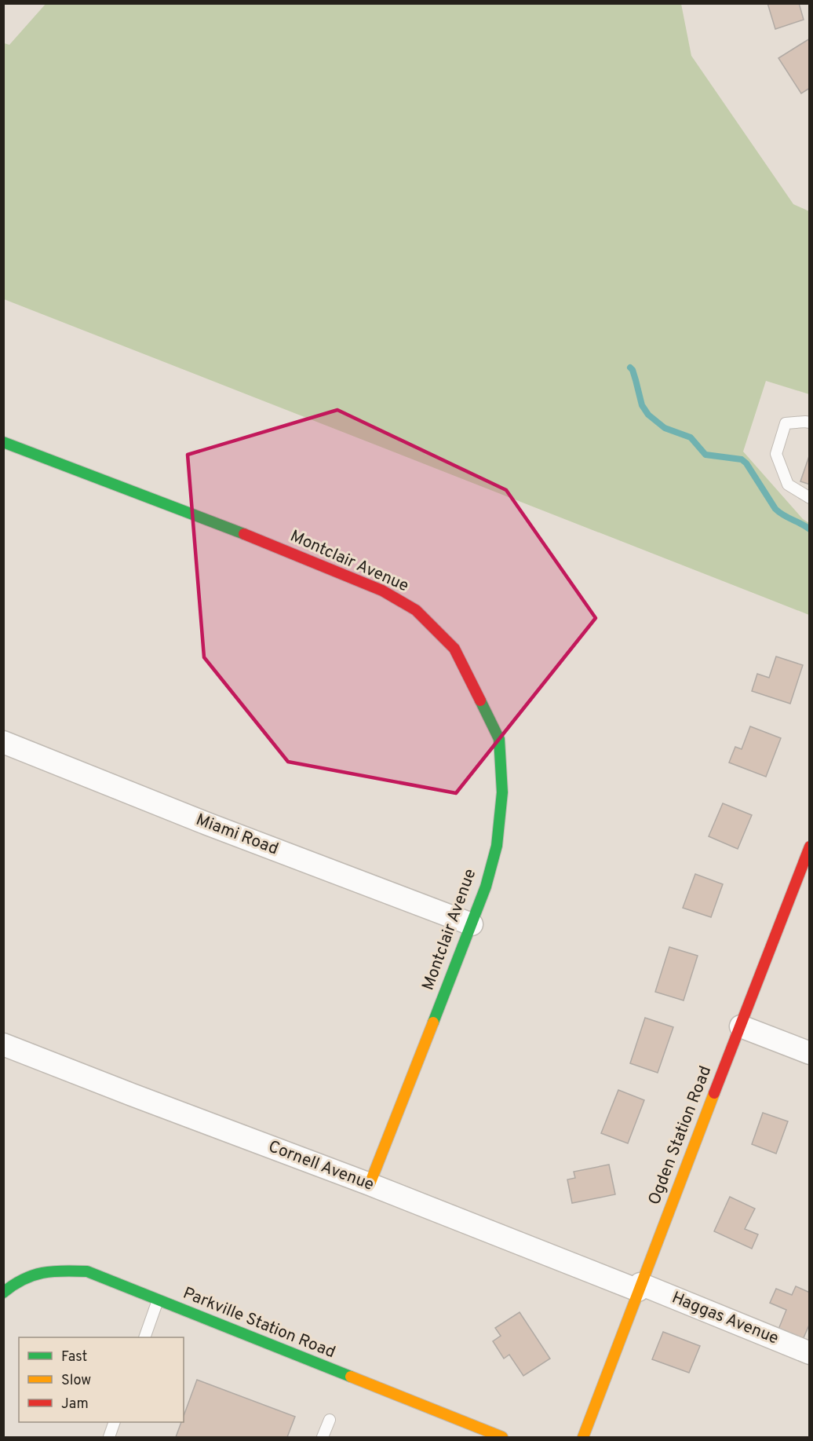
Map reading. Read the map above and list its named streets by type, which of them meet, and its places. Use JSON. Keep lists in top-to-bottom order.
{
  "streets": {
    "street": [
      "Montclair Avenue",
      "Miami Road",
      "Ogden Station Road",
      "Cornell Avenue",
      "Haggas Avenue",
      "Parkville Station Road"
    ]
  },
  "crossings": [
    ["Montclair Avenue", "Miami Road"],
    ["Montclair Avenue", "Cornell Avenue"],
    ["Ogden Station Road", "Cornell Avenue"],
    ["Ogden Station Road", "Haggas Avenue"],
    ["Cornell Avenue", "Haggas Avenue"]
  ],
  "legend": ["Fast", "Slow", "Jam"]
}
